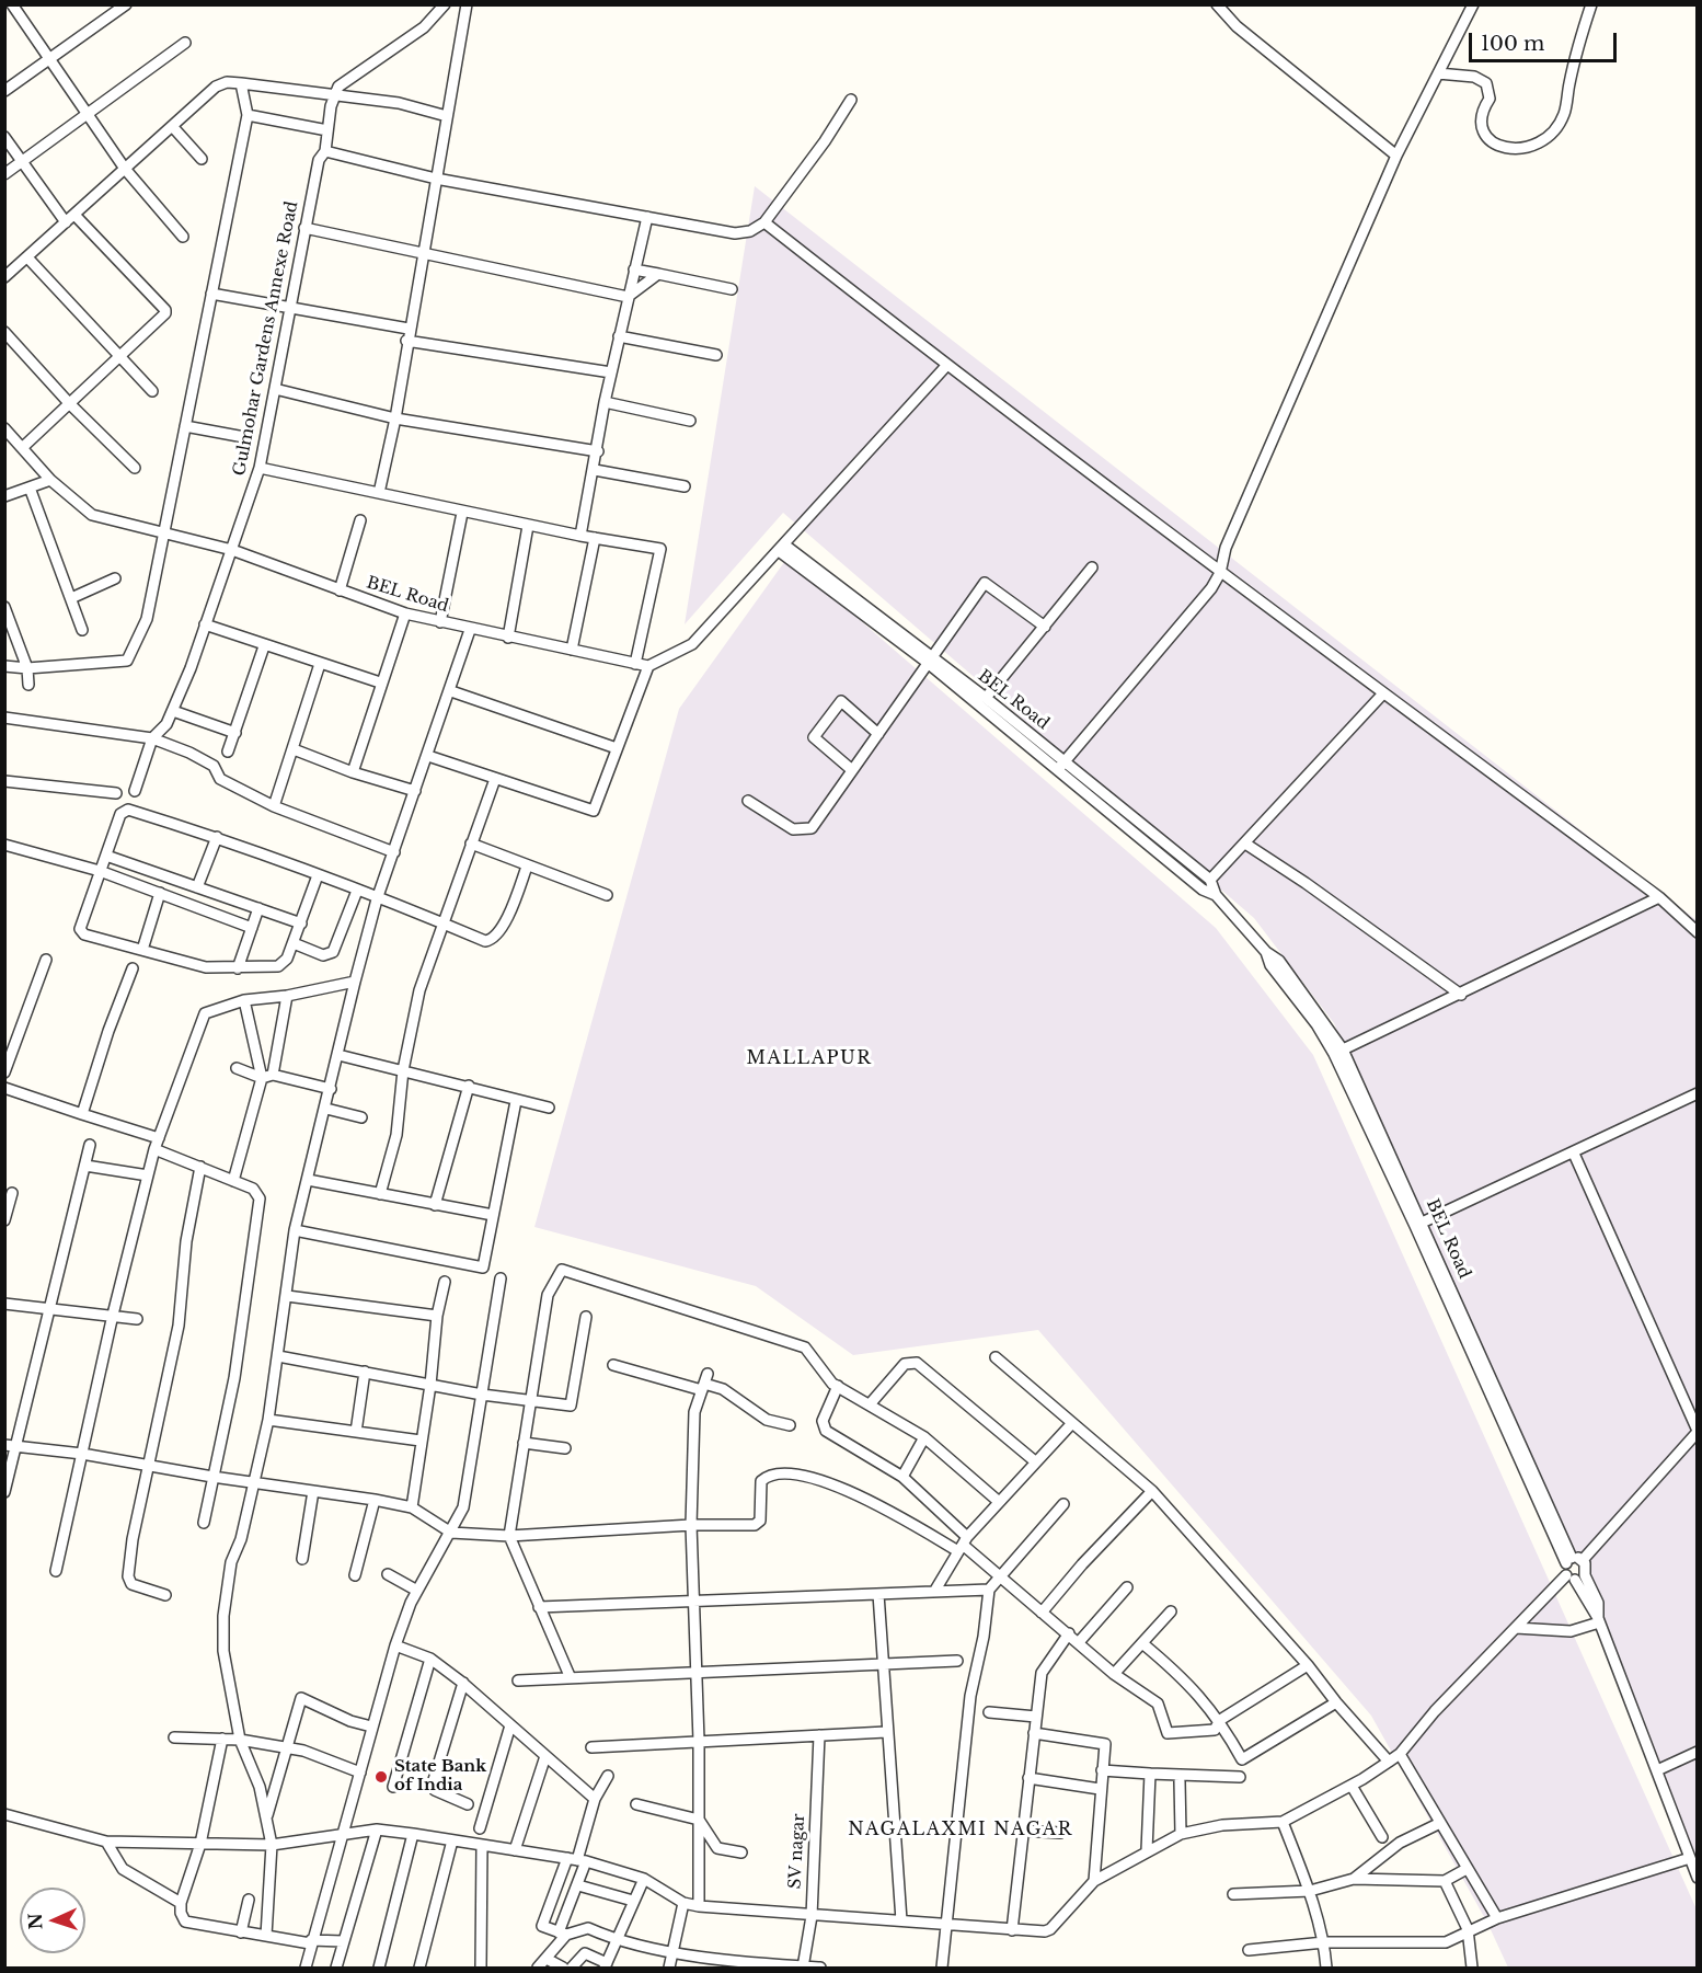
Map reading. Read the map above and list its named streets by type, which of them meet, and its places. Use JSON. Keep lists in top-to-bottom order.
{
  "streets": {
    "street": ["Gulmohar Gardens Annexe Road", "BEL Road", "SV nagar"]
  },
  "crossings": [
    ["Gulmohar Gardens Annexe Road", "BEL Road"]
  ],
  "districts": ["MALLAPUR", "NAGALAXMI NAGAR"],
  "places": ["State Bank of India"],
  "scale_bar": "100 m",
  "north": "left"
}
